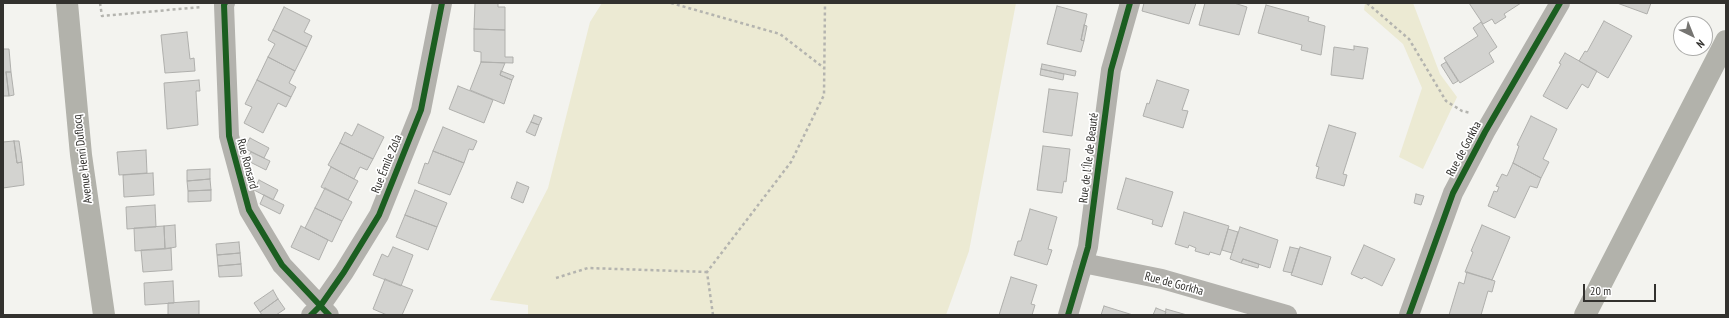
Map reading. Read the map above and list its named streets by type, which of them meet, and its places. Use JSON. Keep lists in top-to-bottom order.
{
  "streets": {
    "street": [
      "Rue de Gorkha",
      "Rue de l'Île de Beauté",
      "Avenue Henri Duflocq",
      "Rue Ronsard",
      "Rue Émile Zola"
    ]
  },
  "crossings": [
    ["Rue de Gorkha", "Rue de l'Île de Beauté"],
    ["Rue Ronsard", "Rue Émile Zola"]
  ],
  "scale_bar": "20 m",
  "north": "bottom right"
}
